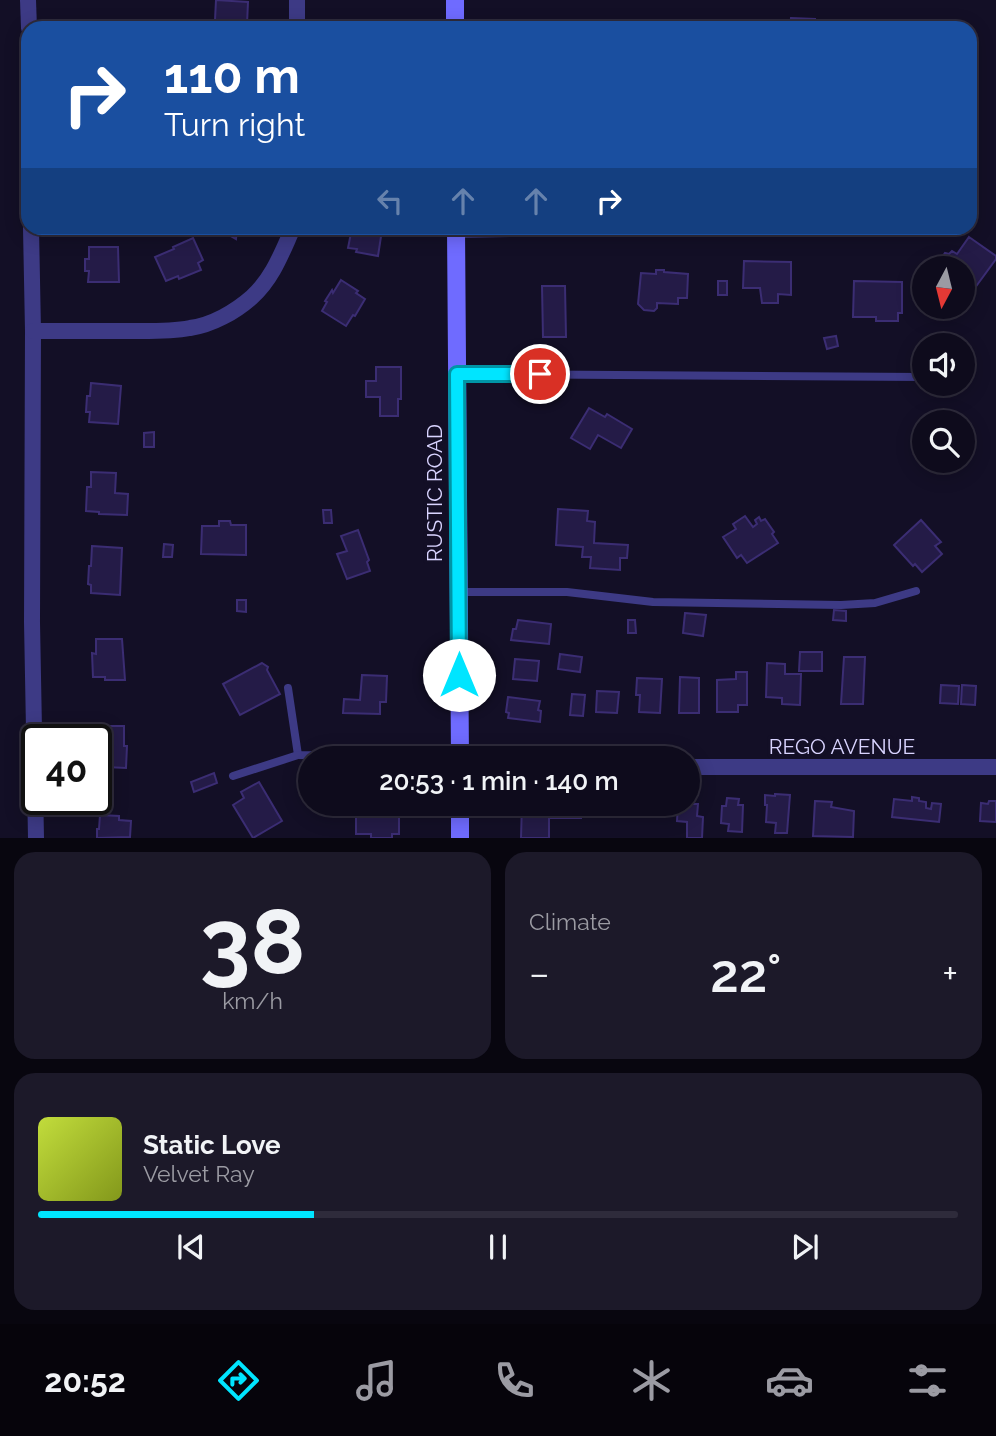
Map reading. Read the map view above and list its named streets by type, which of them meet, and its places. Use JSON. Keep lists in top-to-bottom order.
{
  "streets": {
    "street": ["RUSTIC ROAD", "REGO AVENUE"]
  },
  "north": "bottom",
  "page": {
    "turn": ["110 m", "Turn right"],
    "limit": "40",
    "trip": "20:53 · 1 min · 140 m",
    "tile": [
      ["38", "km/h"],
      "Climate"
    ],
    "heat": ["−", "22°", "+"],
    "song": ["Static Love", "Velvet Ray"],
    "tabs": "20:52"
  }
}
